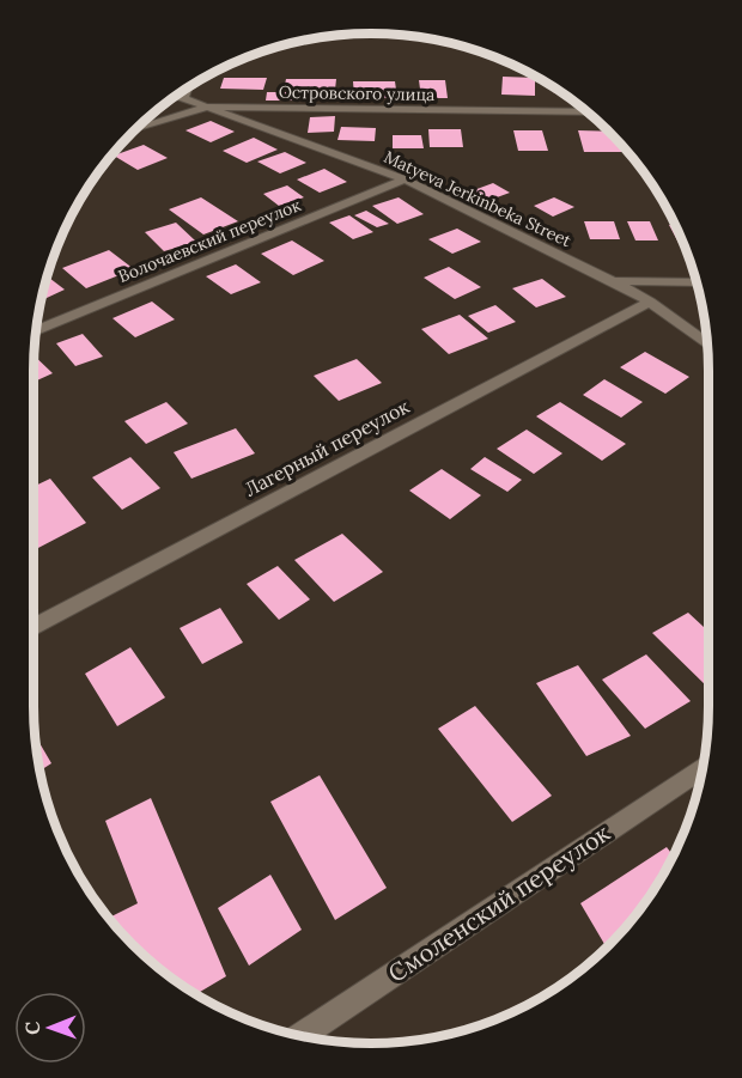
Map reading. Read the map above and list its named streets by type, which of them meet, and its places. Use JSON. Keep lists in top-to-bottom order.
{
  "streets": {
    "street": [
      "Островского улица",
      "Matyeva Jerkinbeka Street",
      "Волочаевский переулок",
      "Лагерный переулок",
      "Смоленский переулок"
    ]
  },
  "crossings": [
    ["Островского улица", "Matyeva Jerkinbeka Street"],
    ["Matyeva Jerkinbeka Street", "Волочаевский переулок"],
    ["Matyeva Jerkinbeka Street", "Лагерный переулок"]
  ],
  "north": "left"
}
